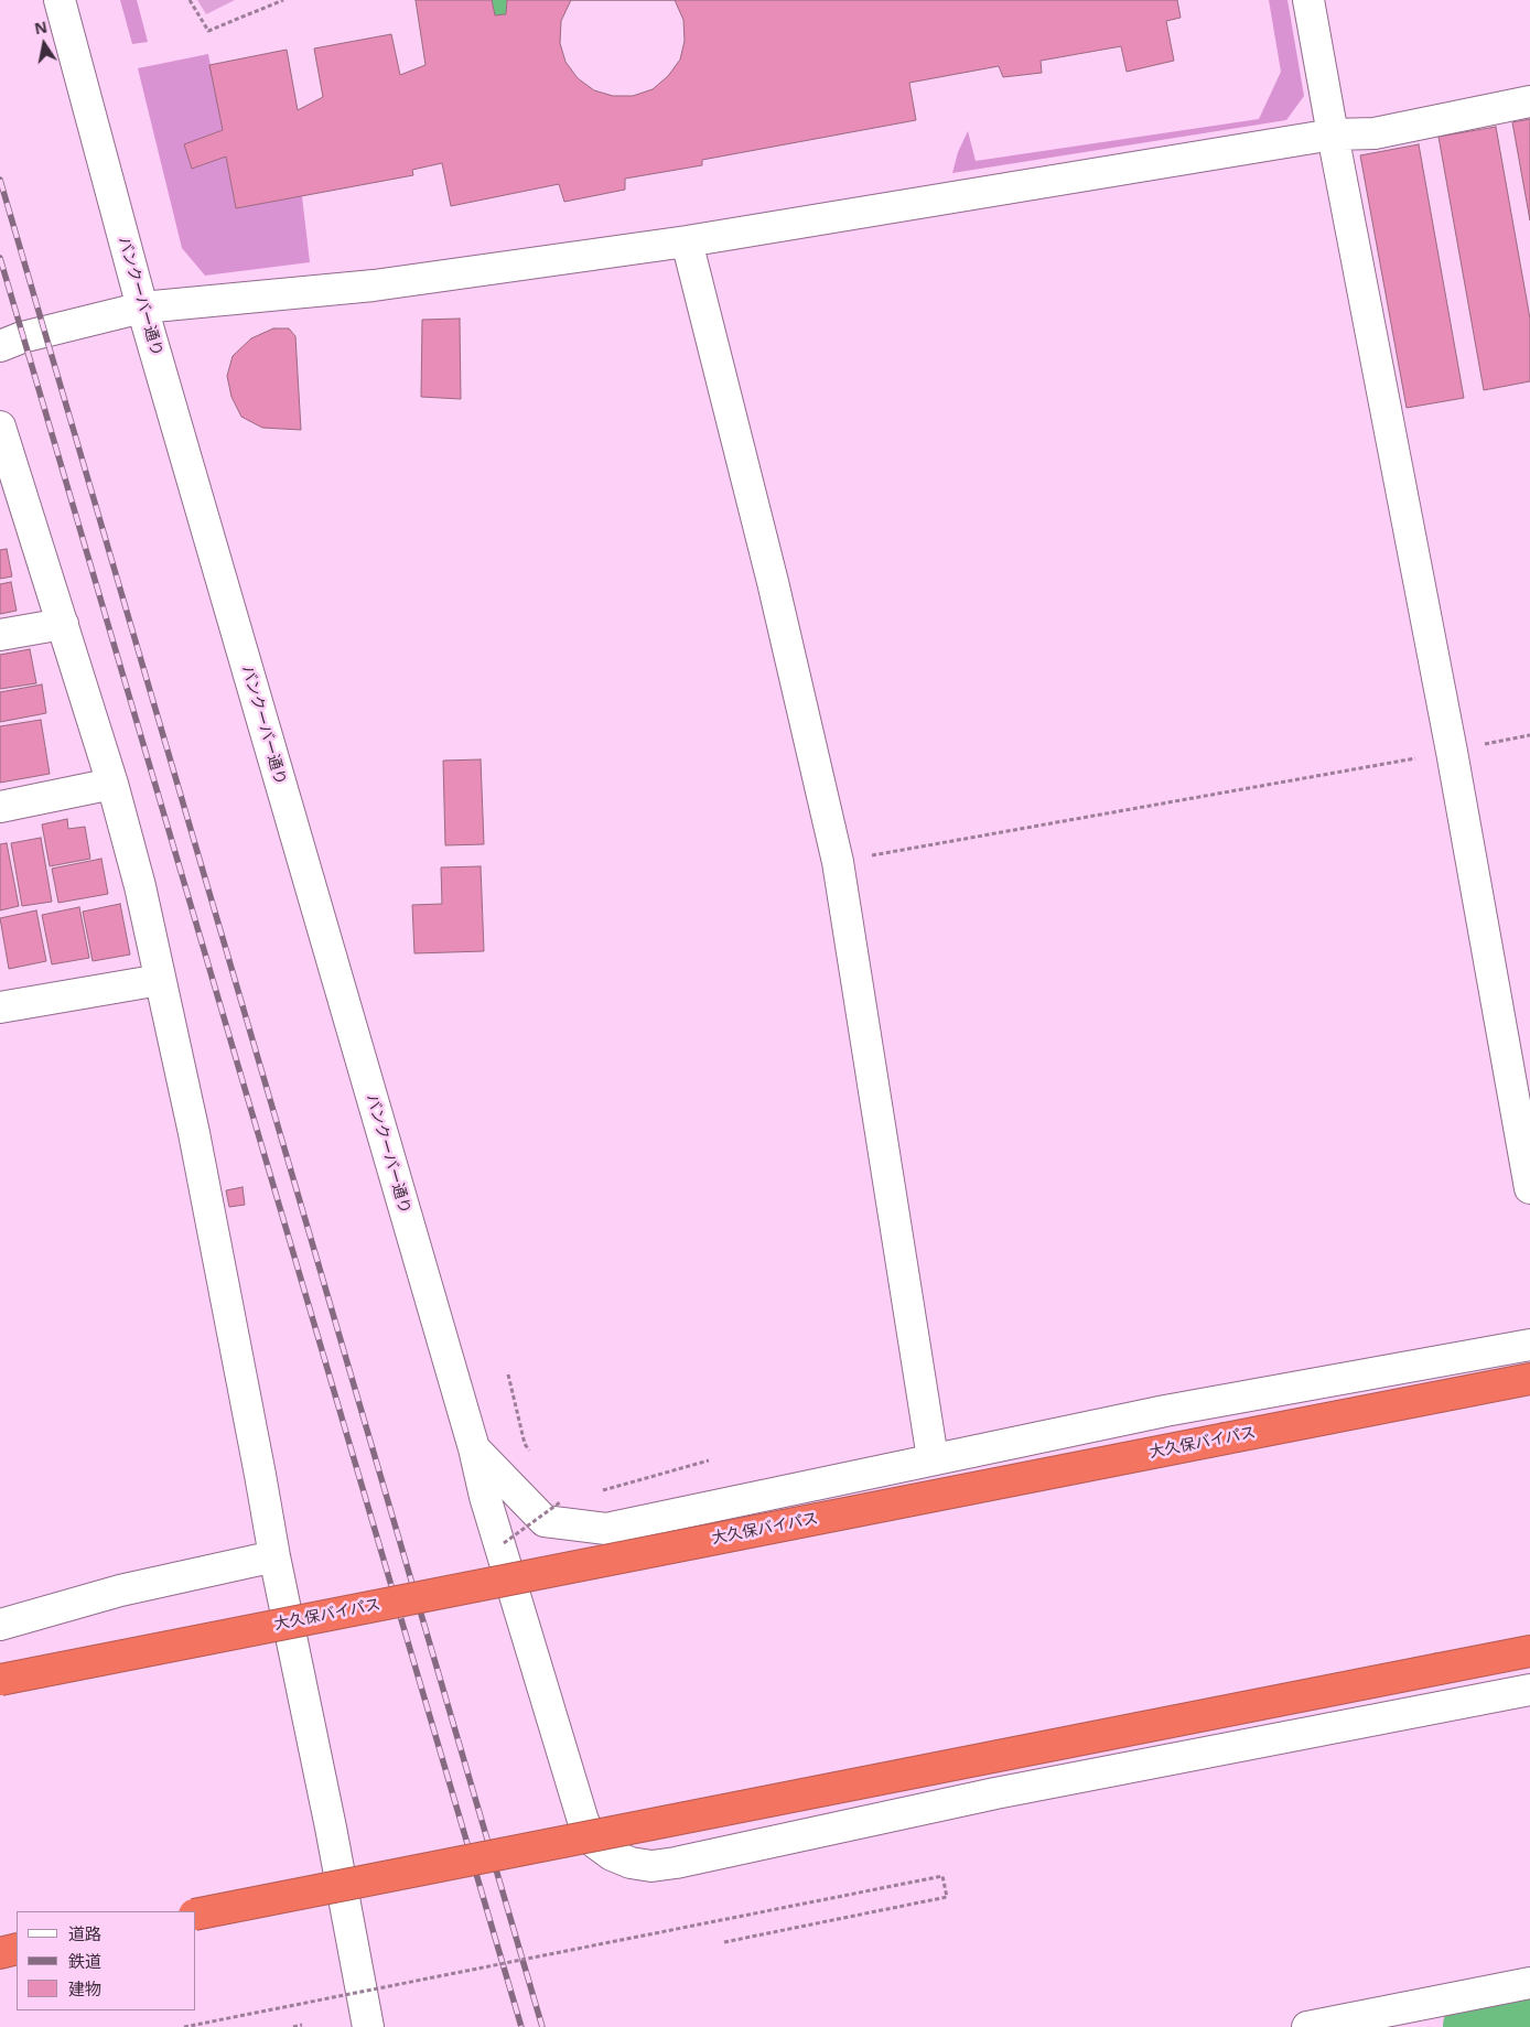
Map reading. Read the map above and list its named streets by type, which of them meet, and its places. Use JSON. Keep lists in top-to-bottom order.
{
  "streets": {
    "highway": ["大久保バイパス"],
    "street": ["バンクーバー通り"]
  },
  "legend": ["道路", "鉄道", "建物"],
  "north": "top"
}
